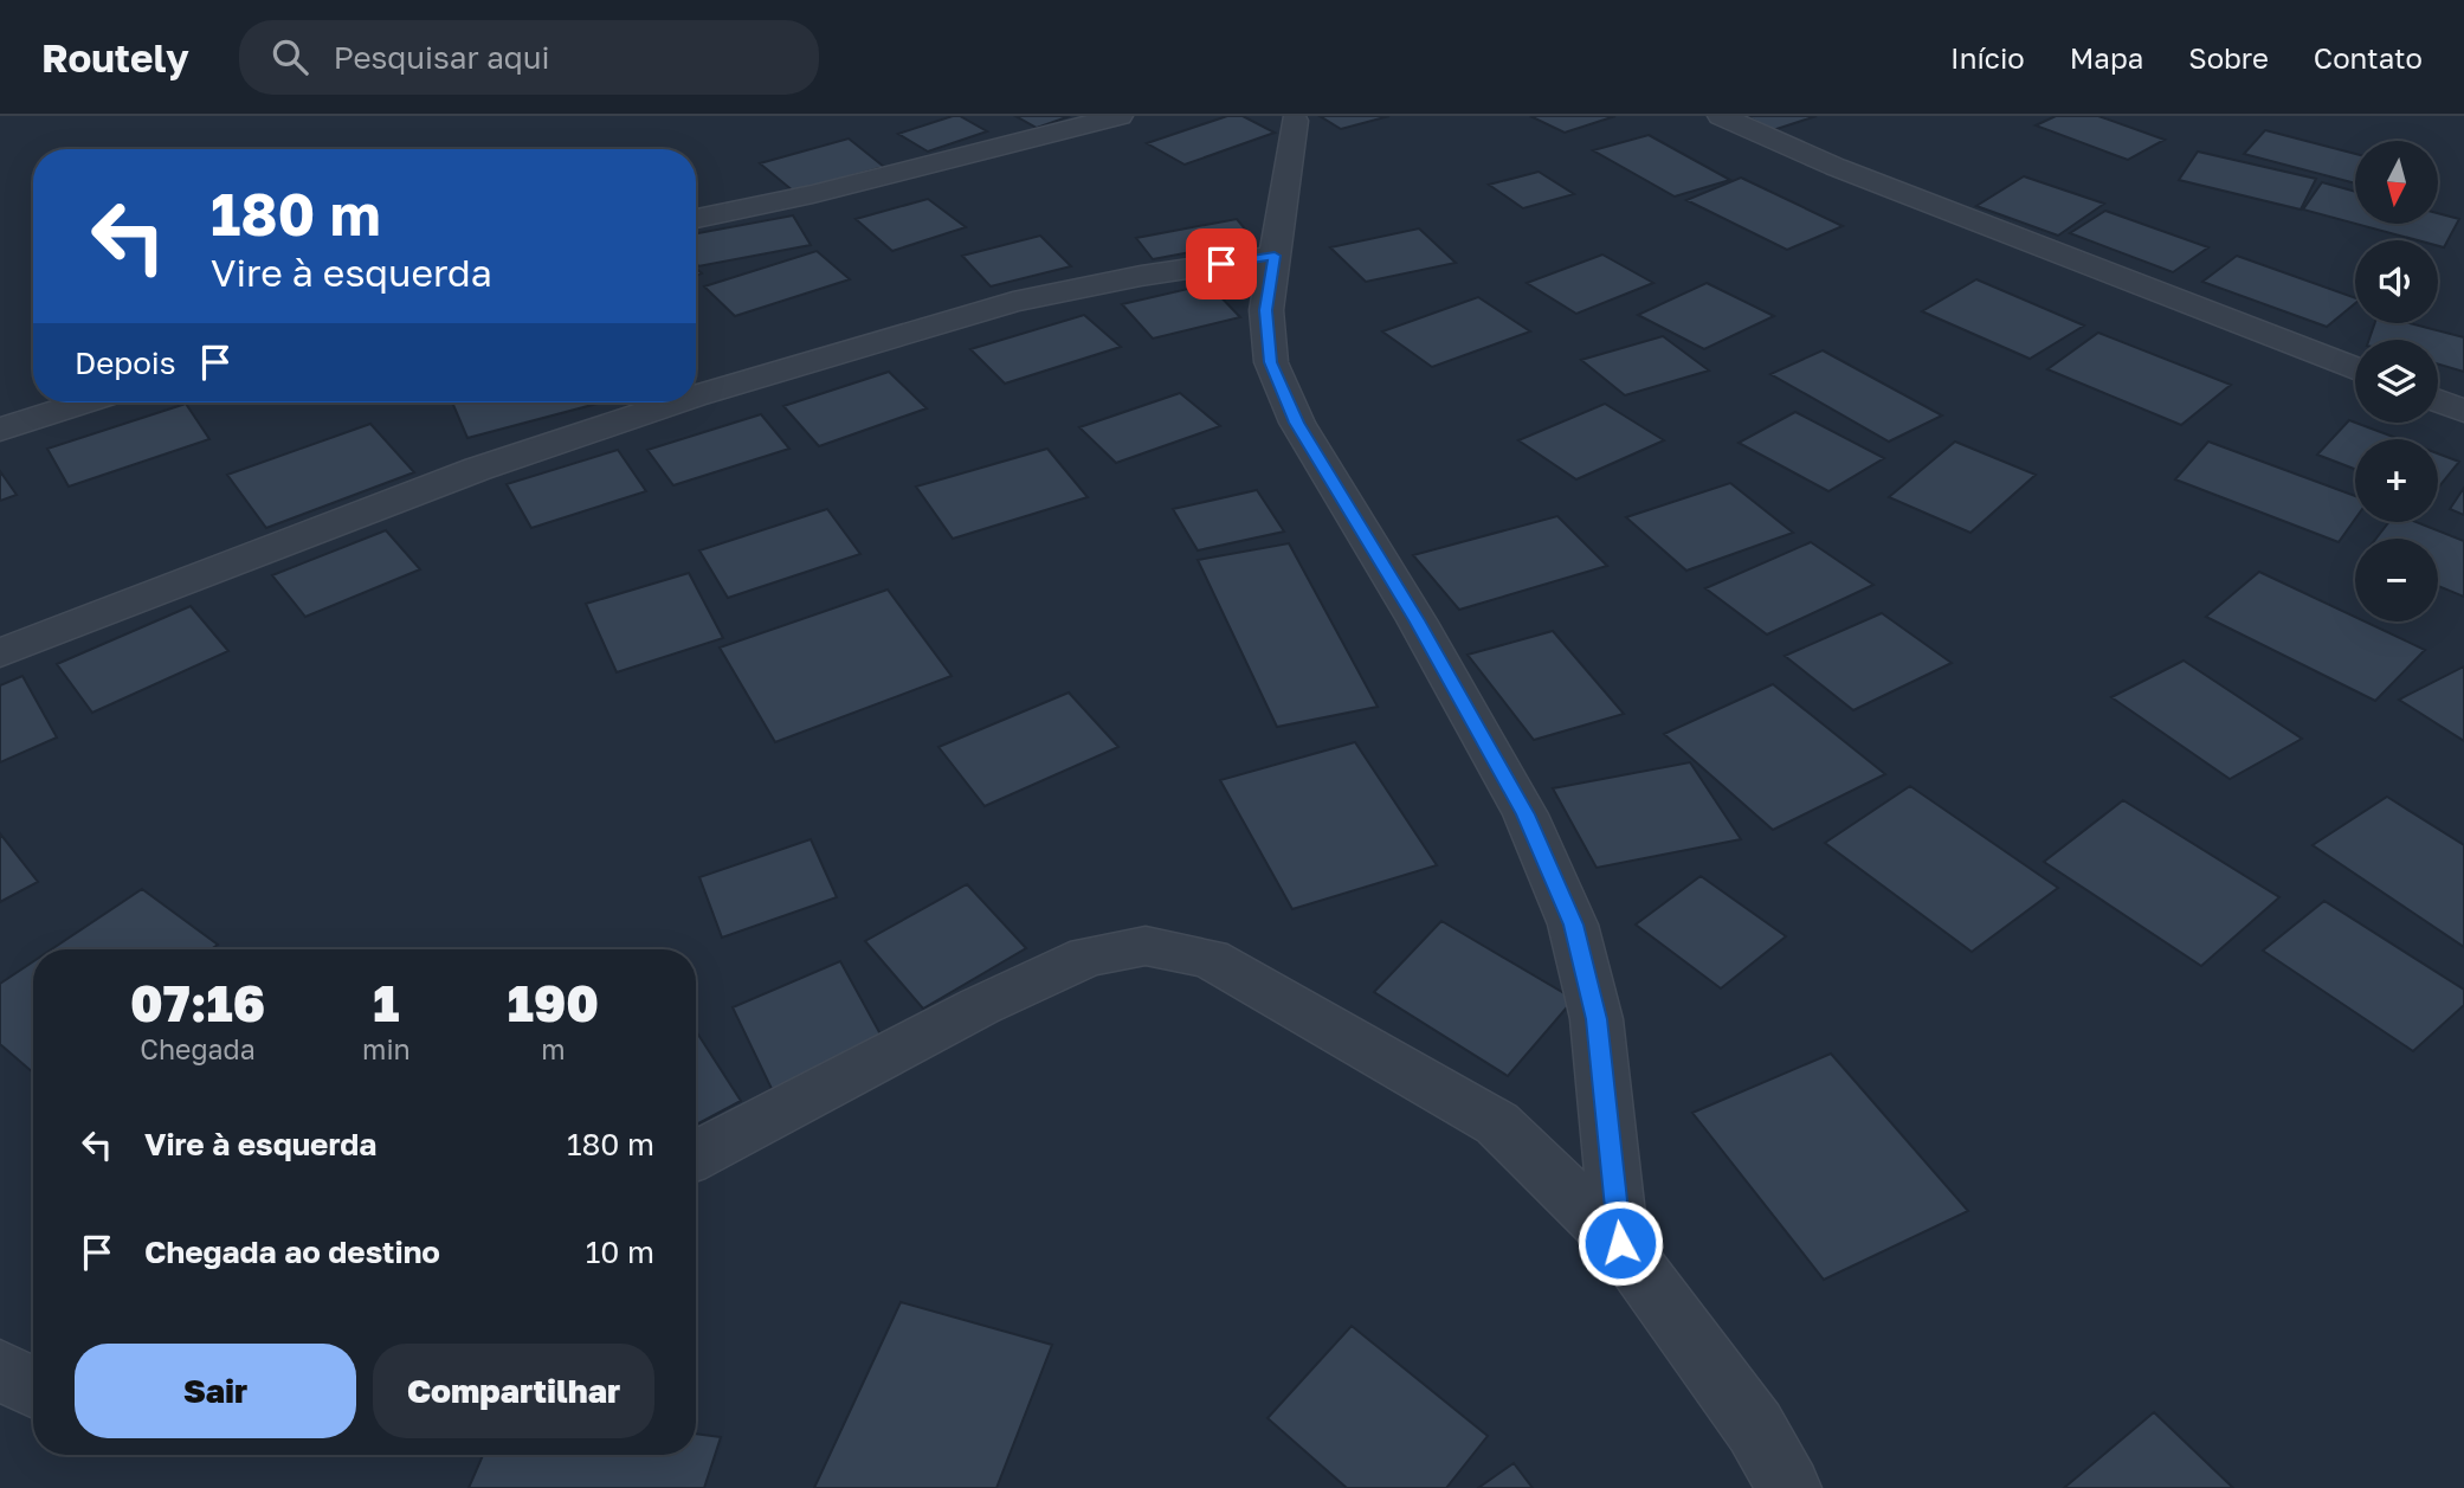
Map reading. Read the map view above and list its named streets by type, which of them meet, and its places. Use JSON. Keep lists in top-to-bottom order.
{
  "north": "bottom",
  "page": {
    "header": "Routely",
    "search": "Pesquisar aqui",
    "nav": [
      "Início",
      "Mapa",
      "Sobre",
      "Contato"
    ],
    "map_buttons": ["+", "−"],
    "turn": ["180 m", "Vire à esquerda"],
    "then": "Depois",
    "eta": [
      "07:16",
      "Chegada",
      "1",
      "min",
      "190",
      "m"
    ],
    "list": [
      {
        "name": "Vire à esquerda",
        "value": "180 m"
      },
      {
        "name": "Chegada ao destino",
        "value": "10 m"
      }
    ],
    "buttons": ["Sair", "Compartilhar"]
  }
}
